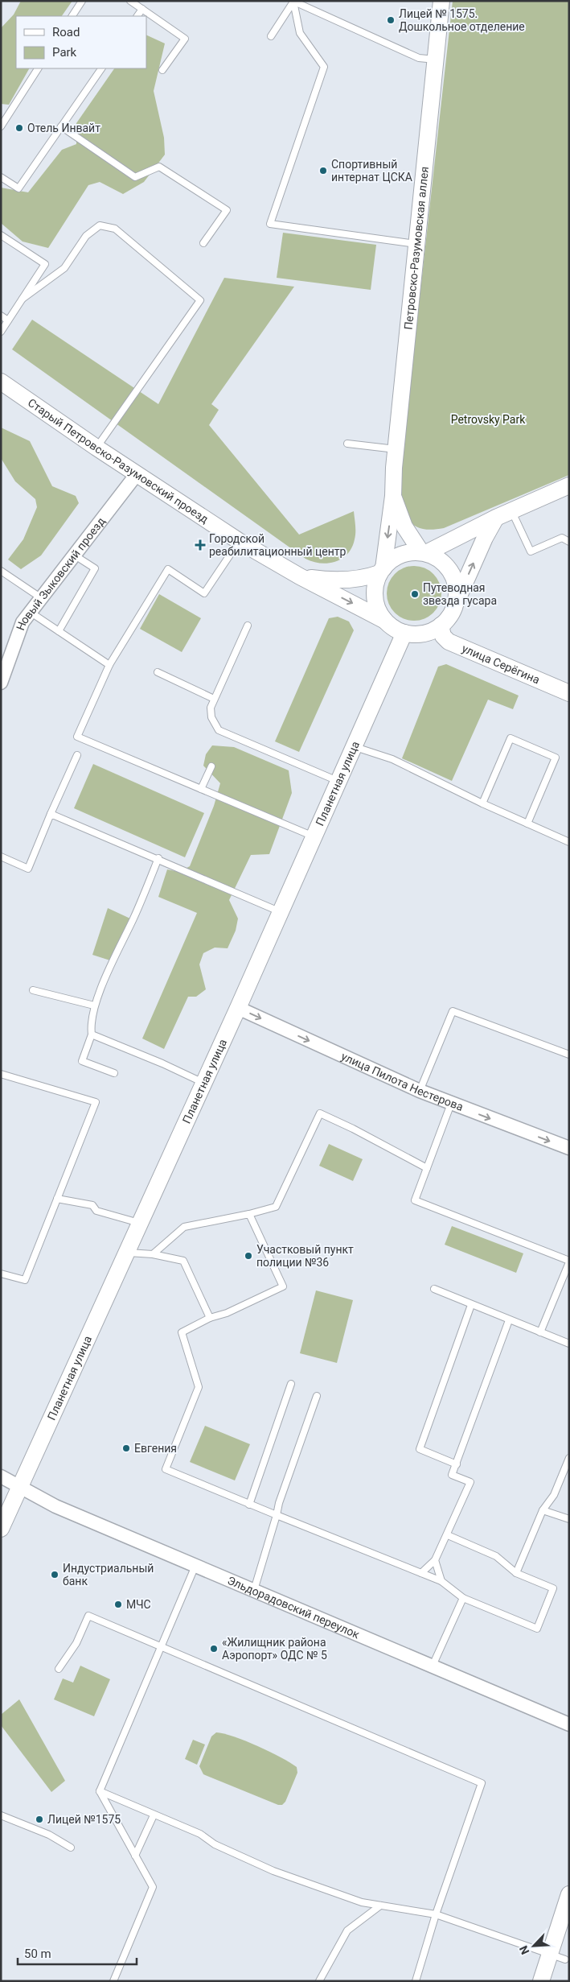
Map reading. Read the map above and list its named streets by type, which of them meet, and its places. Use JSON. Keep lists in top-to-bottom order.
{
  "streets": {
    "street": [
      "Петровско-Разумовская аллея",
      "Старый Петровско-Разумовский проезд",
      "Новый Зыковский проезд",
      "улица Серёгина",
      "Планетная улица",
      "улица Пилота Нестерова",
      "Эльдорадовский переулок"
    ]
  },
  "crossings": [
    ["Петровско-Разумовская аллея", "Старый Петровско-Разумовский проезд"],
    ["Петровско-Разумовская аллея", "улица Серёгина"],
    ["Петровско-Разумовская аллея", "Планетная улица"],
    ["Старый Петровско-Разумовский проезд", "Новый Зыковский проезд"],
    ["Старый Петровско-Разумовский проезд", "улица Серёгина"],
    ["Старый Петровско-Разумовский проезд", "Планетная улица"],
    ["улица Серёгина", "Планетная улица"],
    ["Планетная улица", "улица Пилота Нестерова"],
    ["Планетная улица", "Эльдорадовский переулок"]
  ],
  "one_way": ["улица Пилота Нестерова"],
  "parks": ["Petrovsky Park"],
  "places": {
    "other": [
      "Лицей № 1575. Дошкольное отделение",
      "Отель Инвайт",
      "Спортивный интернат ЦСКА",
      "Путеводная звезда гусара",
      "Участковый пункт полиции №36",
      "Евгения",
      "Индустриальный банк",
      "МЧС",
      "«Жилищник района Аэропорт» ОДС № 5",
      "Лицей №1575"
    ],
    "health": ["Городской реабилитационный центр"]
  },
  "legend": ["Road", "Park"],
  "scale_bar": "50 m",
  "north": "bottom left"
}
